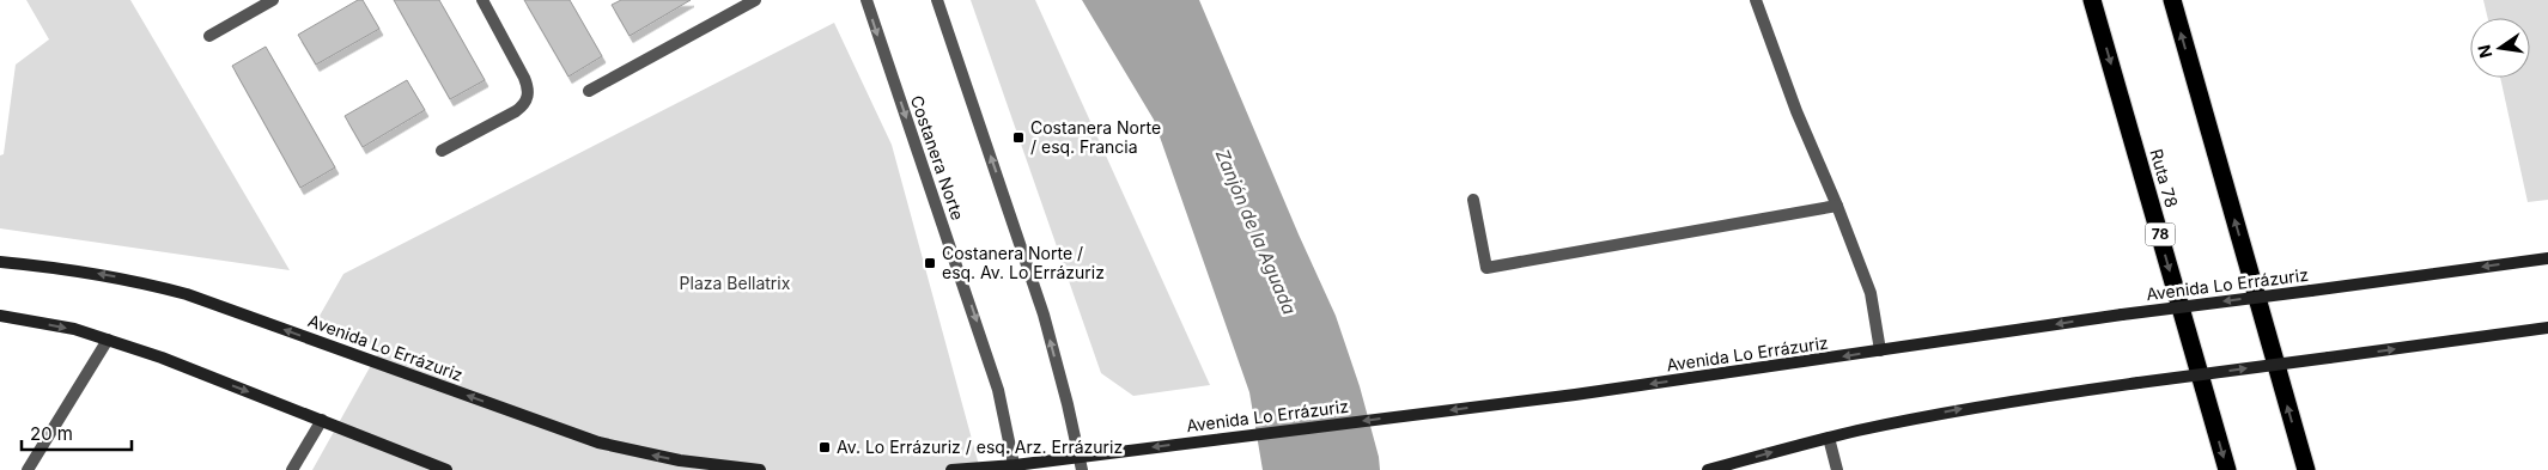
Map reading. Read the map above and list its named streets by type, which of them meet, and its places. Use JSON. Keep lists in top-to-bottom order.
{
  "streets": {
    "highway": ["Ruta 78", "78"],
    "main road": ["Avenida Lo Errázuriz"],
    "street": ["Costanera Norte"]
  },
  "crossings": [
    ["Costanera Norte", "Avenida Lo Errázuriz"]
  ],
  "water": ["Zanjón de la Aguada"],
  "parks": ["Plaza Bellatrix"],
  "places": {
    "transit": ["Costanera Norte / esq. Francia", "Costanera Norte / esq. Av. Lo Errázuriz", "Av. Lo Errázuriz / esq. Arz. Errázuriz"]
  },
  "scale_bar": "20 m",
  "north": "left"
}
